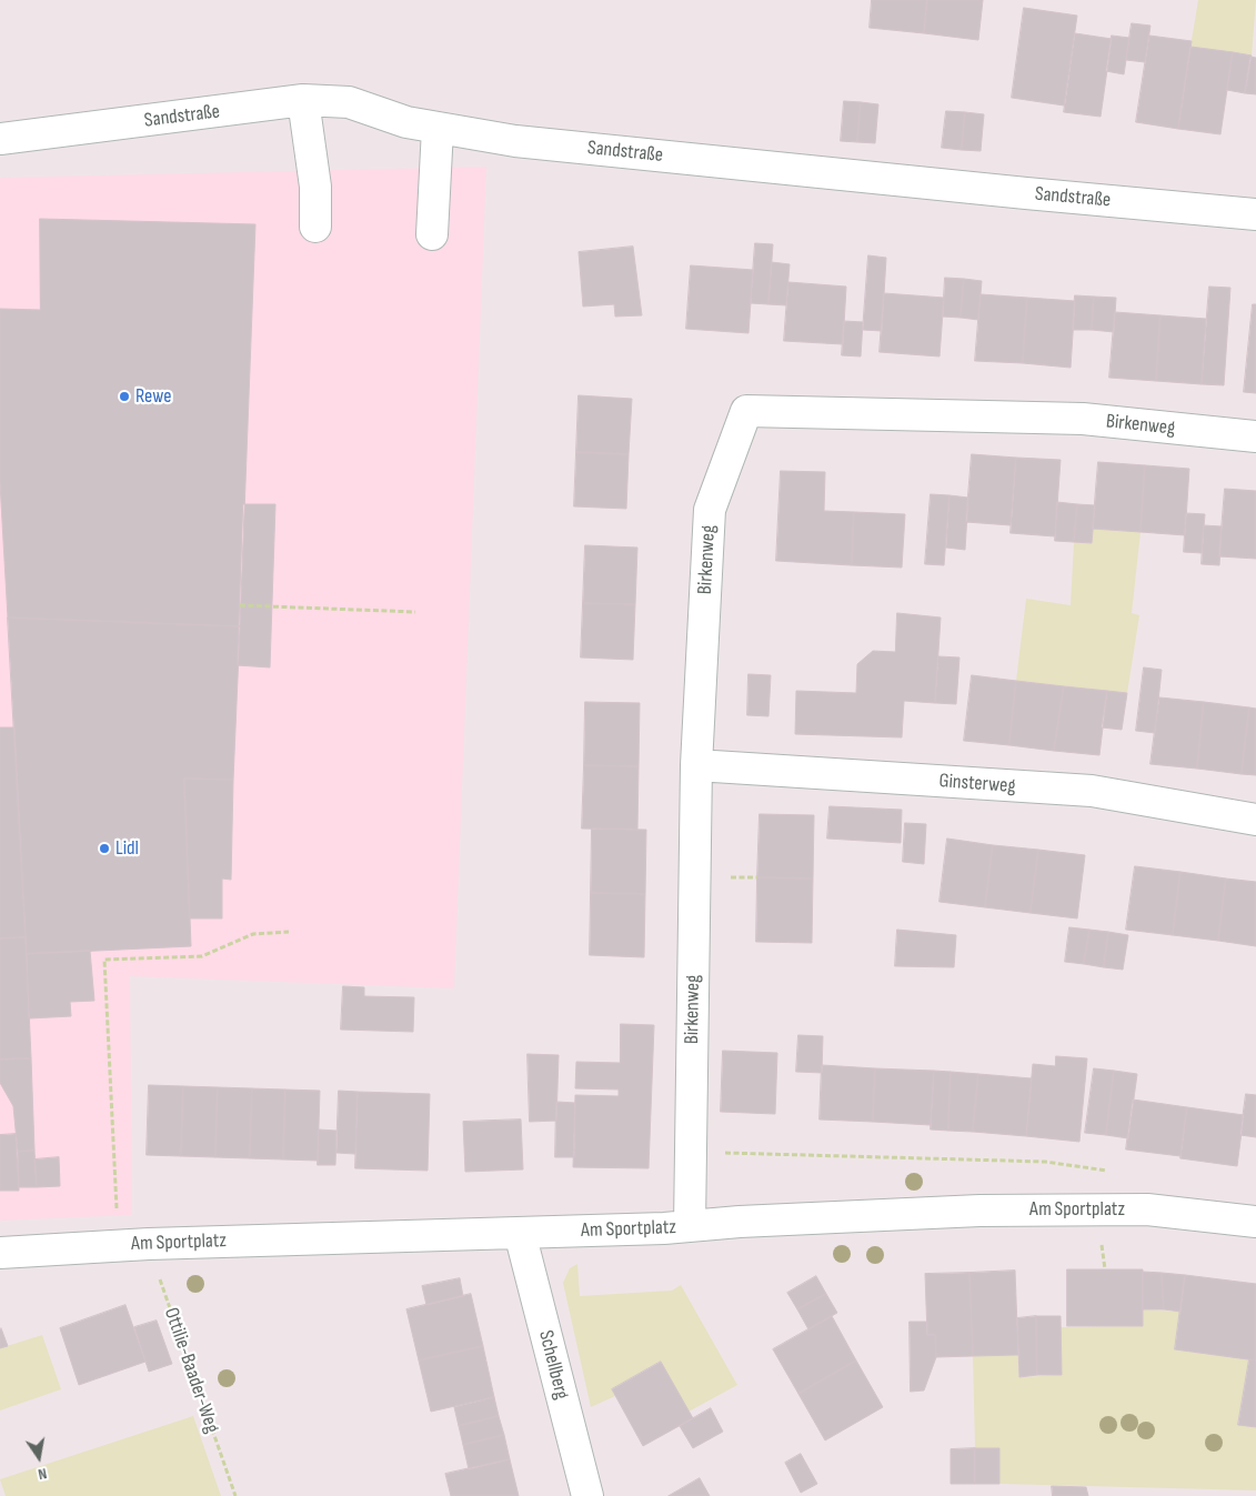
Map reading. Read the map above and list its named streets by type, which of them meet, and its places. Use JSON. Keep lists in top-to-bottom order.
{
  "streets": {
    "street": [
      "Sandstraße",
      "Birkenweg",
      "Ginsterweg",
      "Am Sportplatz",
      "Schellberg"
    ],
    "path": ["Ottilie-Baader-Weg"]
  },
  "crossings": [
    ["Birkenweg", "Ginsterweg"],
    ["Birkenweg", "Am Sportplatz"],
    ["Am Sportplatz", "Schellberg"],
    ["Am Sportplatz", "Ottilie-Baader-Weg"]
  ],
  "places": ["Rewe", "Lidl"],
  "north": "bottom"
}
